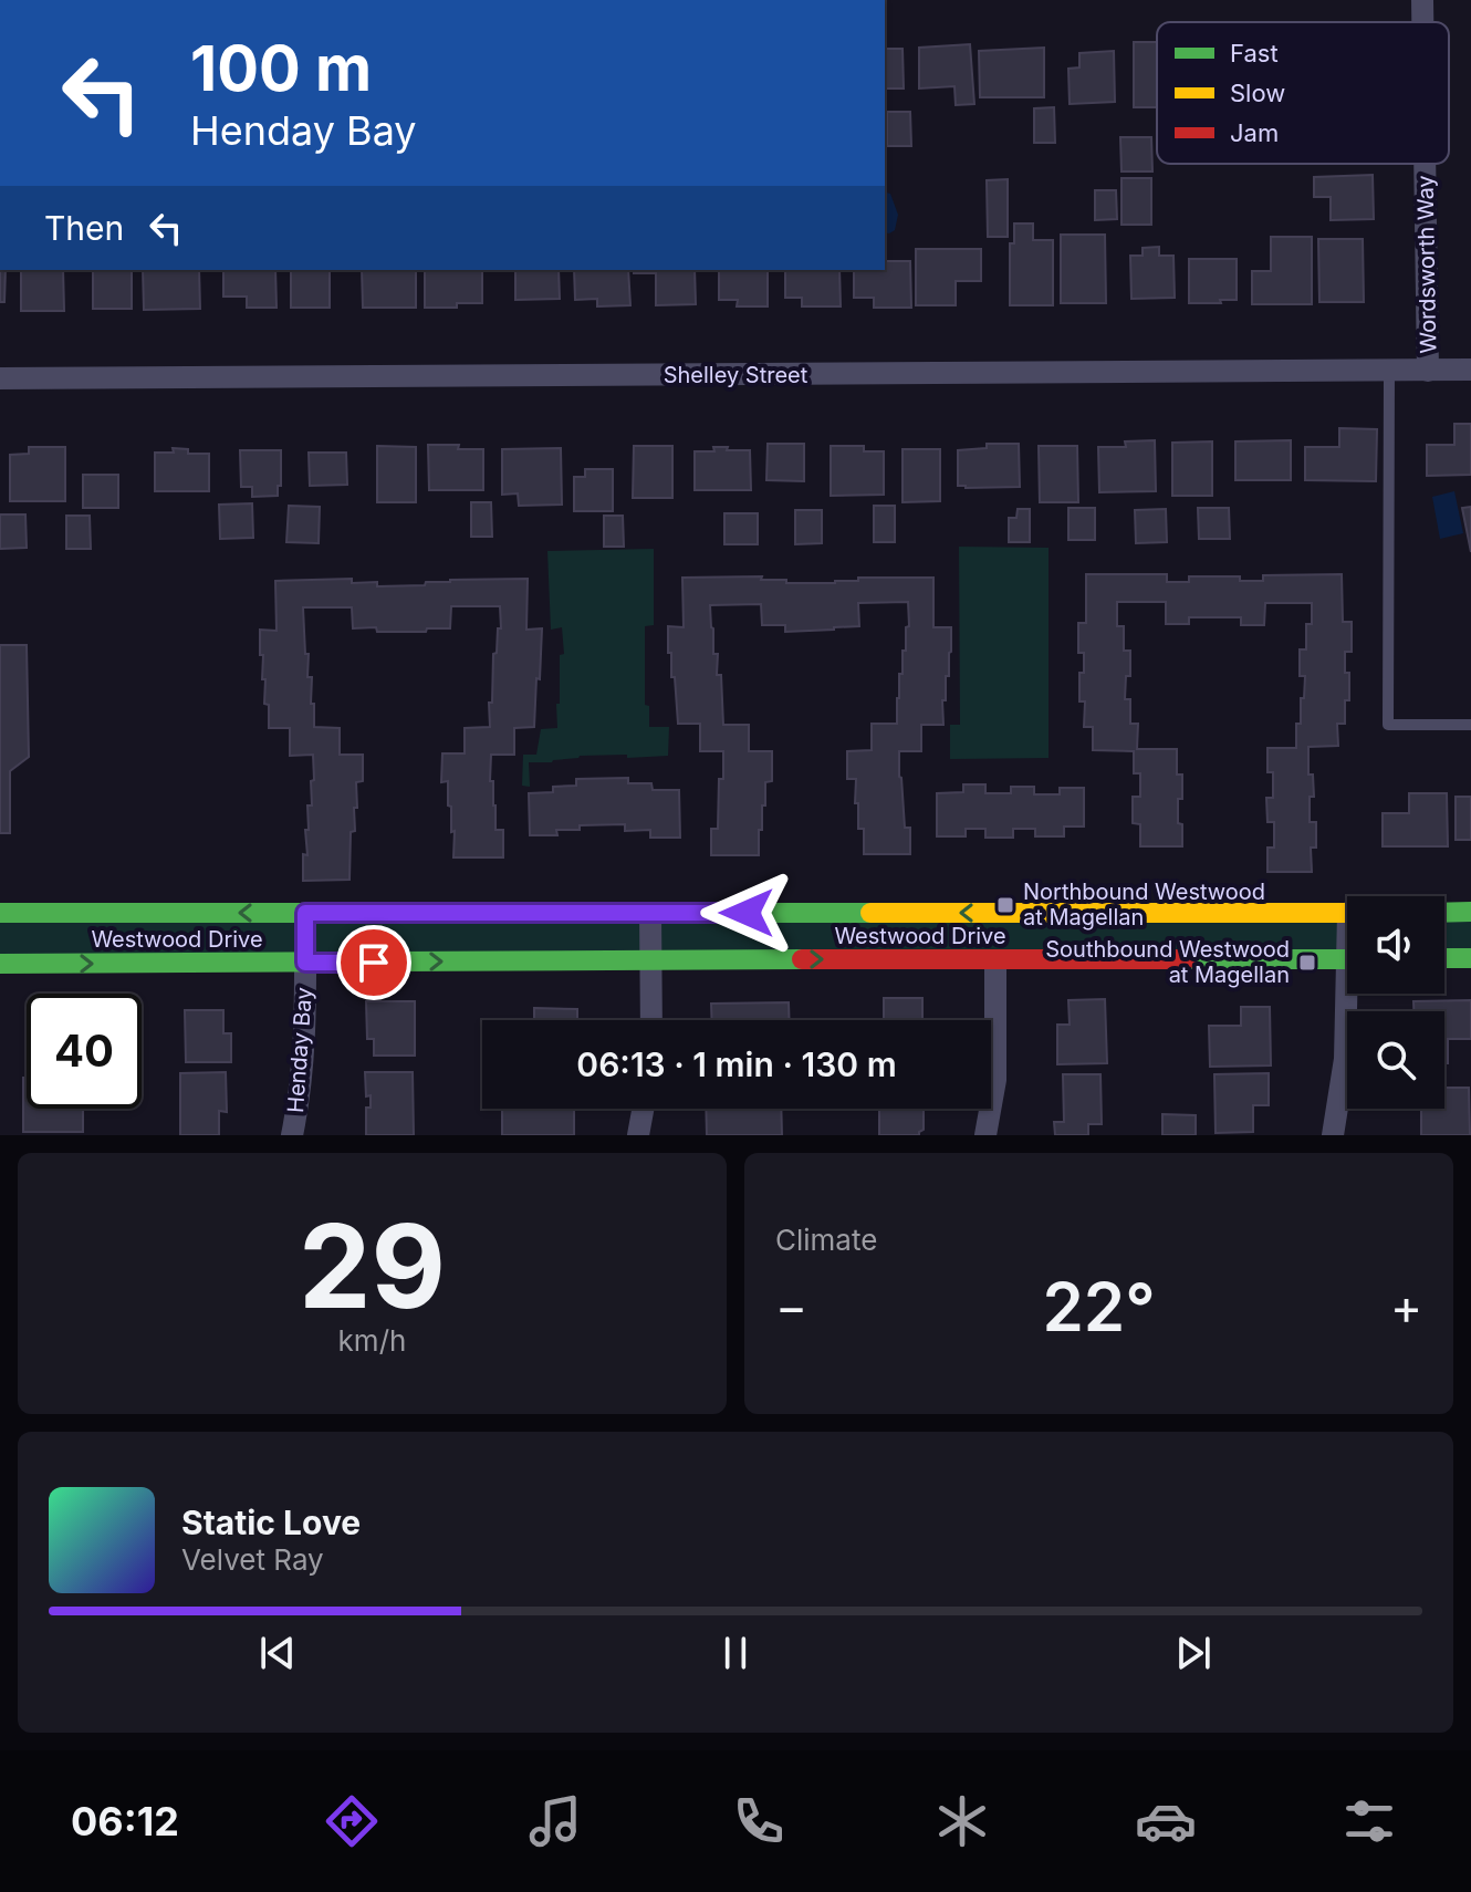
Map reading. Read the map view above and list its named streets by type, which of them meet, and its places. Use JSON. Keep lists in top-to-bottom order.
{
  "streets": {
    "street": [
      "Wordsworth Way",
      "Shelley Street",
      "Westwood Drive",
      "Henday Bay"
    ]
  },
  "crossings": [
    ["Wordsworth Way", "Shelley Street"],
    ["Westwood Drive", "Henday Bay"]
  ],
  "places": {
    "transit": ["Northbound Westwood at Magellan", "Southbound Westwood at Magellan"]
  },
  "legend": ["Fast", "Slow", "Jam"],
  "page": {
    "turn": ["100 m", "Henday Bay"],
    "then": "Then",
    "limit": "40",
    "trip": "06:13 · 1 min · 130 m",
    "tile": [
      ["29", "km/h"],
      "Climate"
    ],
    "heat": ["−", "22°", "+"],
    "song": ["Static Love", "Velvet Ray"],
    "tabs": "06:12"
  }
}
